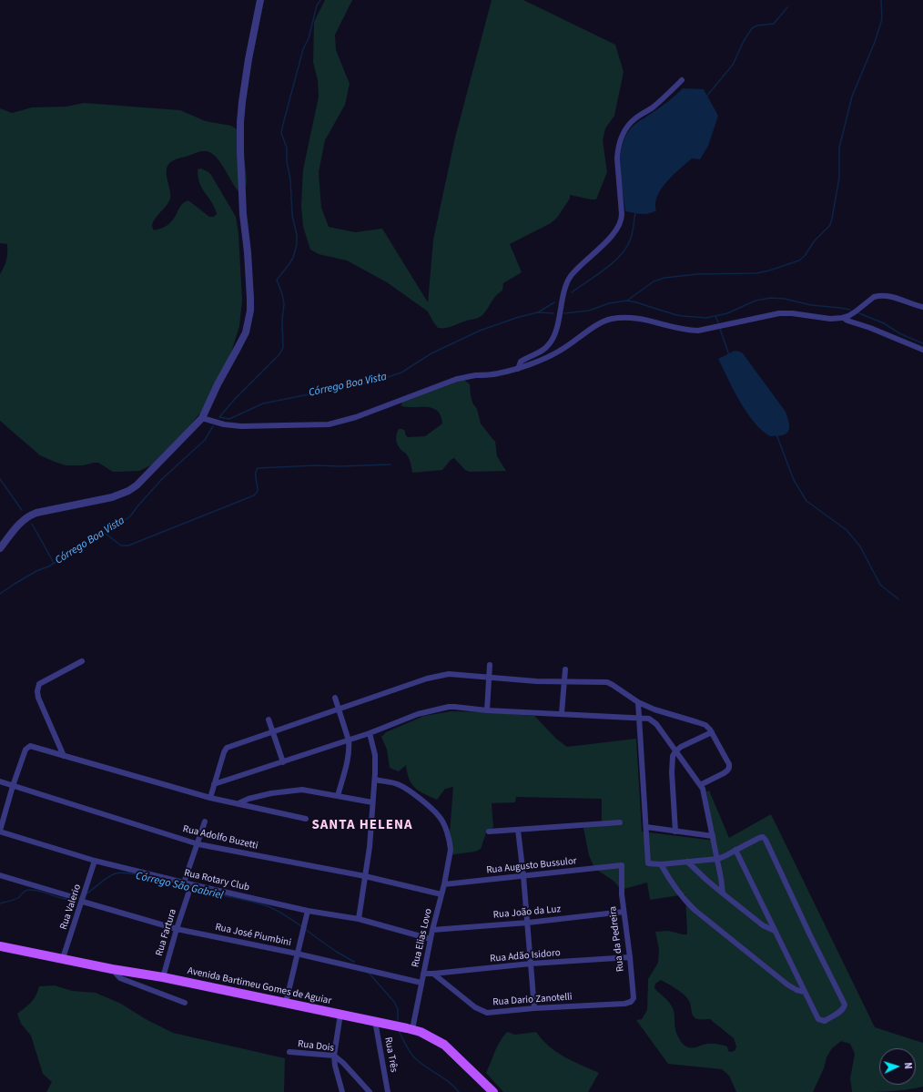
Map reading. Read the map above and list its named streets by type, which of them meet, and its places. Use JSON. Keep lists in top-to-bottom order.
{
  "streets": {
    "main road": ["Avenida Bartimeu Gomes de Aguiar"],
    "street": [
      "Rua Adolfo Buzetti",
      "Rua Augusto Bussulor",
      "Rua Rotary Club",
      "Rua Valerio",
      "Rua João da Luz",
      "Rua Fartura",
      "Rua José Piumbini",
      "Rua Elias Lovo",
      "Rua da Pedreira",
      "Rua Adão Isidoro",
      "Rua Dario Zanotelli",
      "Rua Dois",
      "Rua Três"
    ]
  },
  "crossings": [
    ["Rua Adolfo Buzetti", "Rua Elias Lovo"],
    ["Rua Augusto Bussulor", "Rua Elias Lovo"],
    ["Rua Augusto Bussulor", "Rua da Pedreira"],
    ["Rua Rotary Club", "Rua Valerio"],
    ["Rua Rotary Club", "Rua Elias Lovo"],
    ["Rua Valerio", "Rua José Piumbini"],
    ["Rua Valerio", "Avenida Bartimeu Gomes de Aguiar"],
    ["Rua João da Luz", "Rua Elias Lovo"],
    ["Rua João da Luz", "Rua da Pedreira"],
    ["Rua Fartura", "Rua José Piumbini"],
    ["Rua Fartura", "Avenida Bartimeu Gomes de Aguiar"],
    ["Rua José Piumbini", "Rua Elias Lovo"],
    ["Rua Elias Lovo", "Rua Adão Isidoro"],
    ["Rua Elias Lovo", "Avenida Bartimeu Gomes de Aguiar"],
    ["Rua da Pedreira", "Rua Adão Isidoro"],
    ["Rua da Pedreira", "Rua Dario Zanotelli"],
    ["Rua Adão Isidoro", "Rua Dario Zanotelli"],
    ["Avenida Bartimeu Gomes de Aguiar", "Rua Três"]
  ],
  "districts": ["SANTA HELENA"],
  "water": ["Córrego Boa Vista", "Córrego São Gabriel"],
  "north": "right"
}
